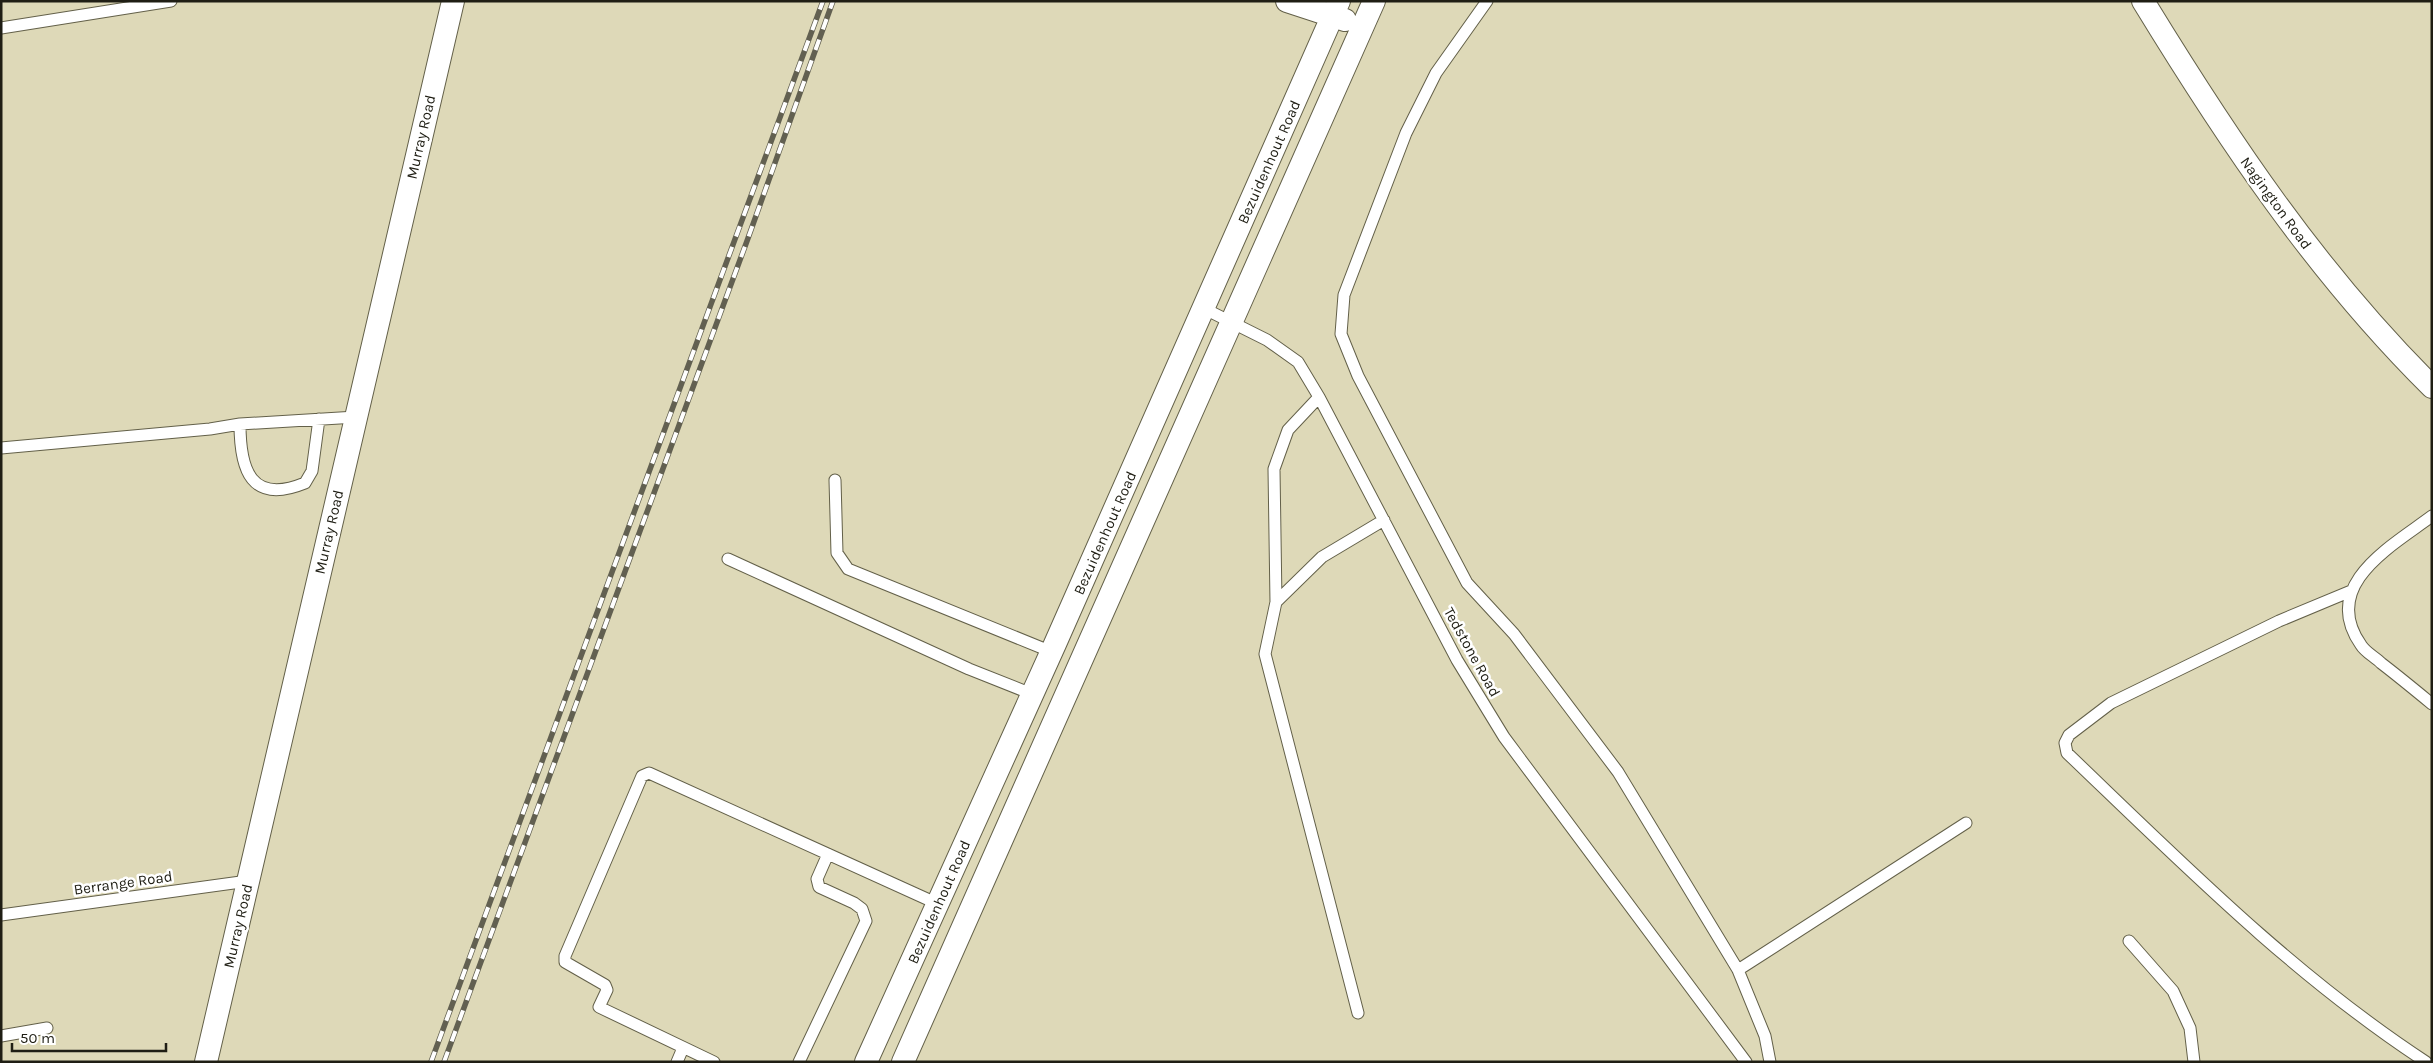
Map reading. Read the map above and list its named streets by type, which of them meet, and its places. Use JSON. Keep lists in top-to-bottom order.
{
  "streets": {
    "street": ["Murray Road", "Bezuidenhout Road", "Nagington Road"],
    "lane": ["Tedstone Road", "Berrange Road"]
  },
  "crossings": [
    ["Murray Road", "Berrange Road"],
    ["Bezuidenhout Road", "Tedstone Road"]
  ],
  "scale_bar": "50 m"
}
